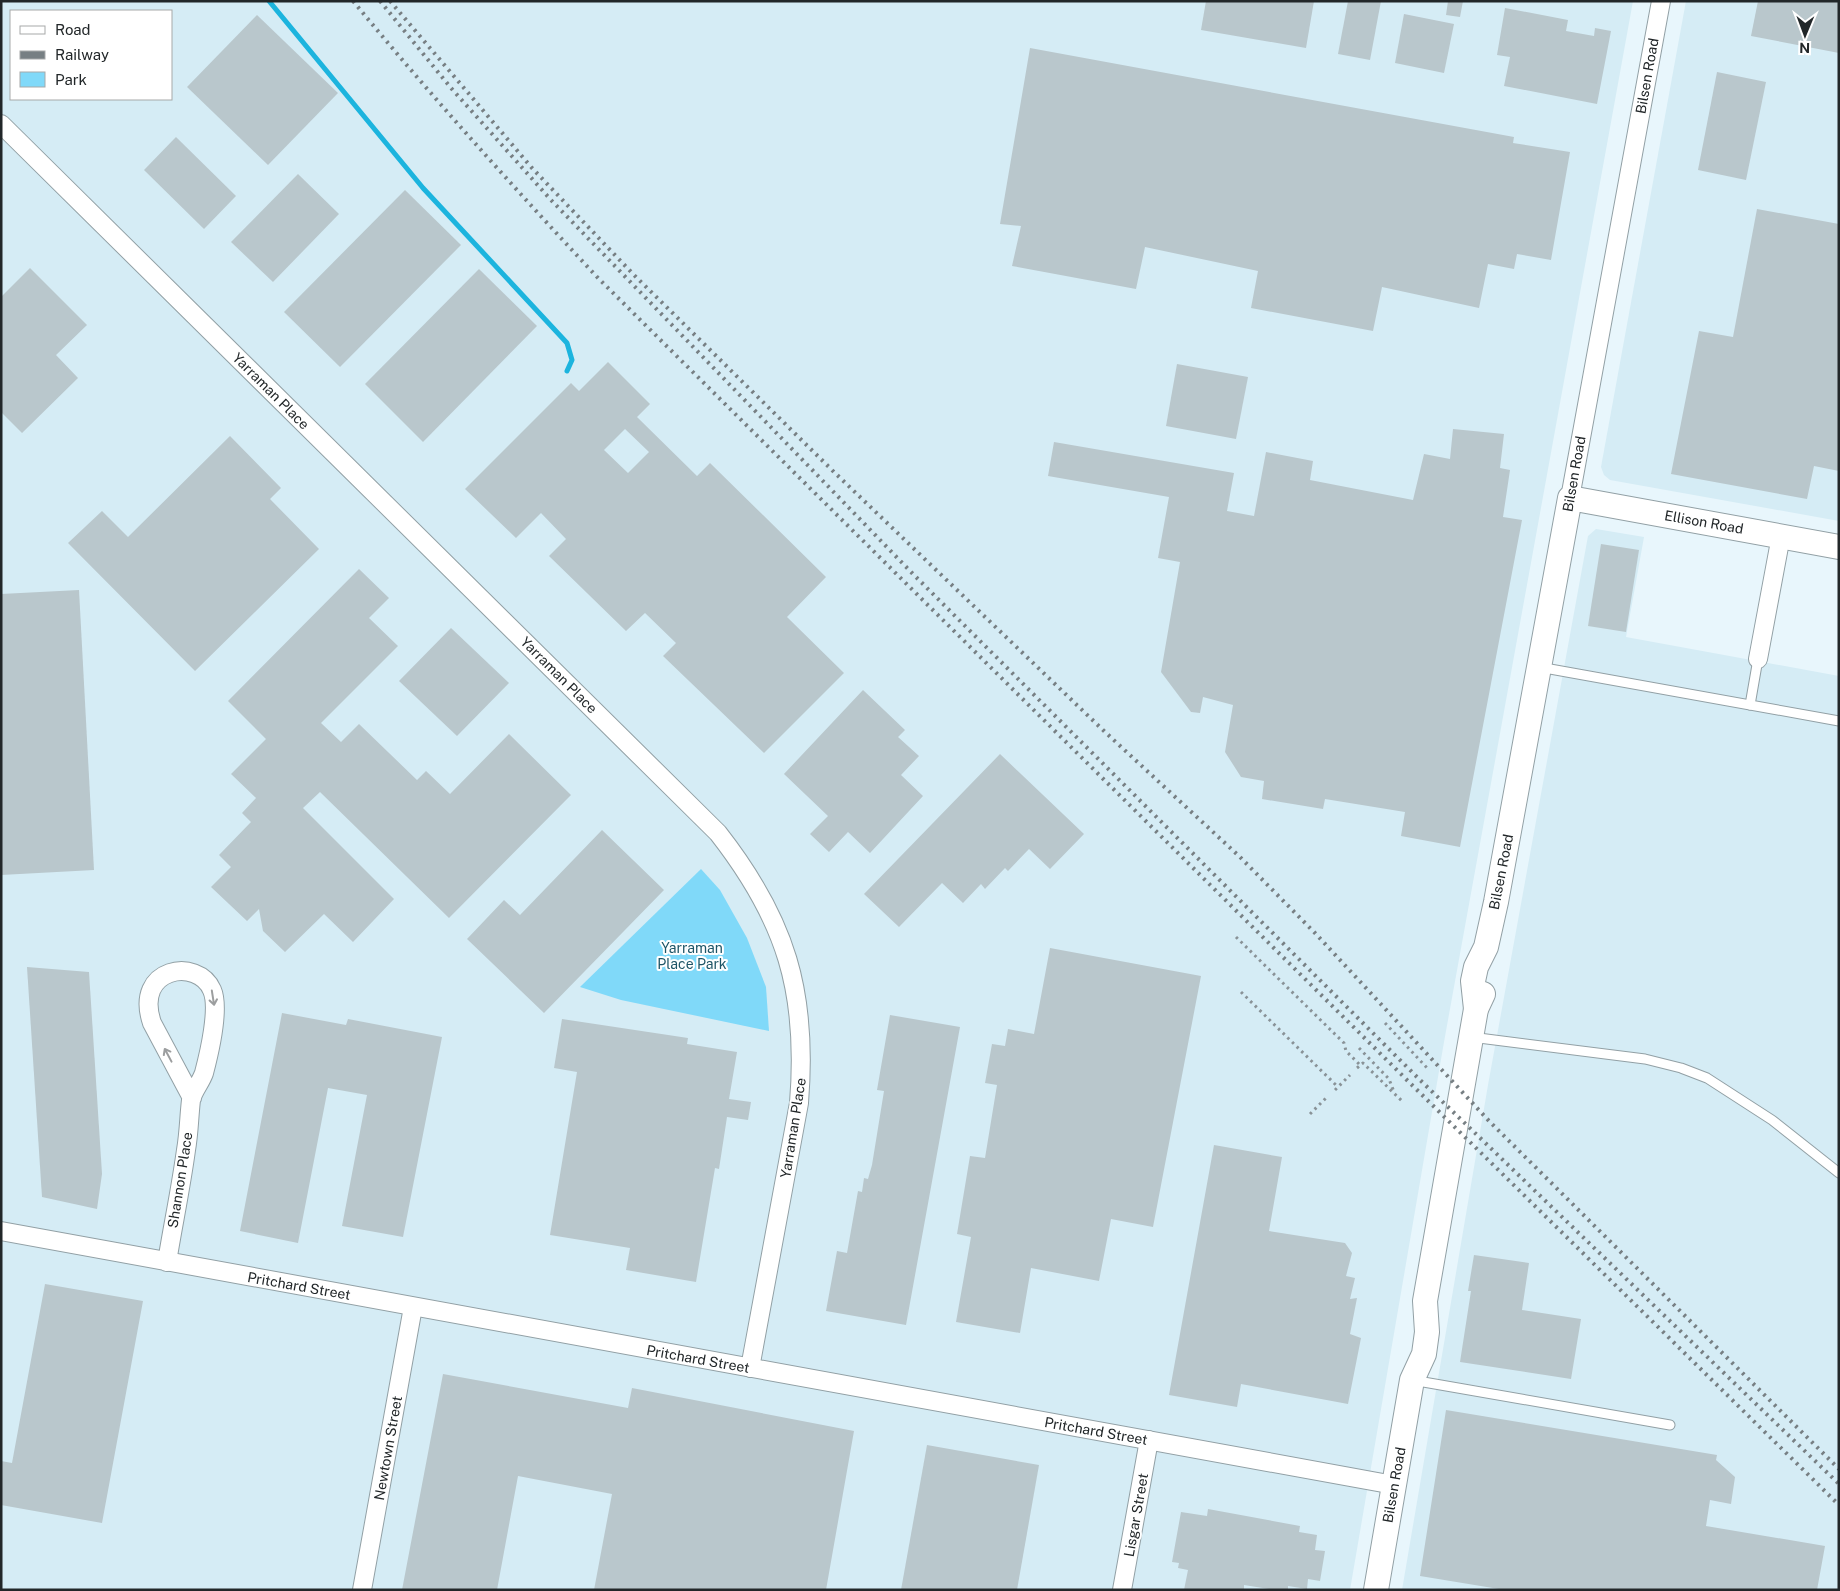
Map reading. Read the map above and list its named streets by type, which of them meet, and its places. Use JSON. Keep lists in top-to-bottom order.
{
  "streets": {
    "street": [
      "Bilsen Road",
      "Yarraman Place",
      "Ellison Road",
      "Shannon Place",
      "Pritchard Street",
      "Newtown Street",
      "Lisgar Street"
    ]
  },
  "crossings": [
    ["Bilsen Road", "Ellison Road"],
    ["Bilsen Road", "Pritchard Street"],
    ["Yarraman Place", "Pritchard Street"],
    ["Shannon Place", "Pritchard Street"],
    ["Pritchard Street", "Newtown Street"],
    ["Pritchard Street", "Lisgar Street"]
  ],
  "parks": ["Yarraman Place Park"],
  "legend": ["Road", "Railway", "Park"],
  "north": "bottom"
}
